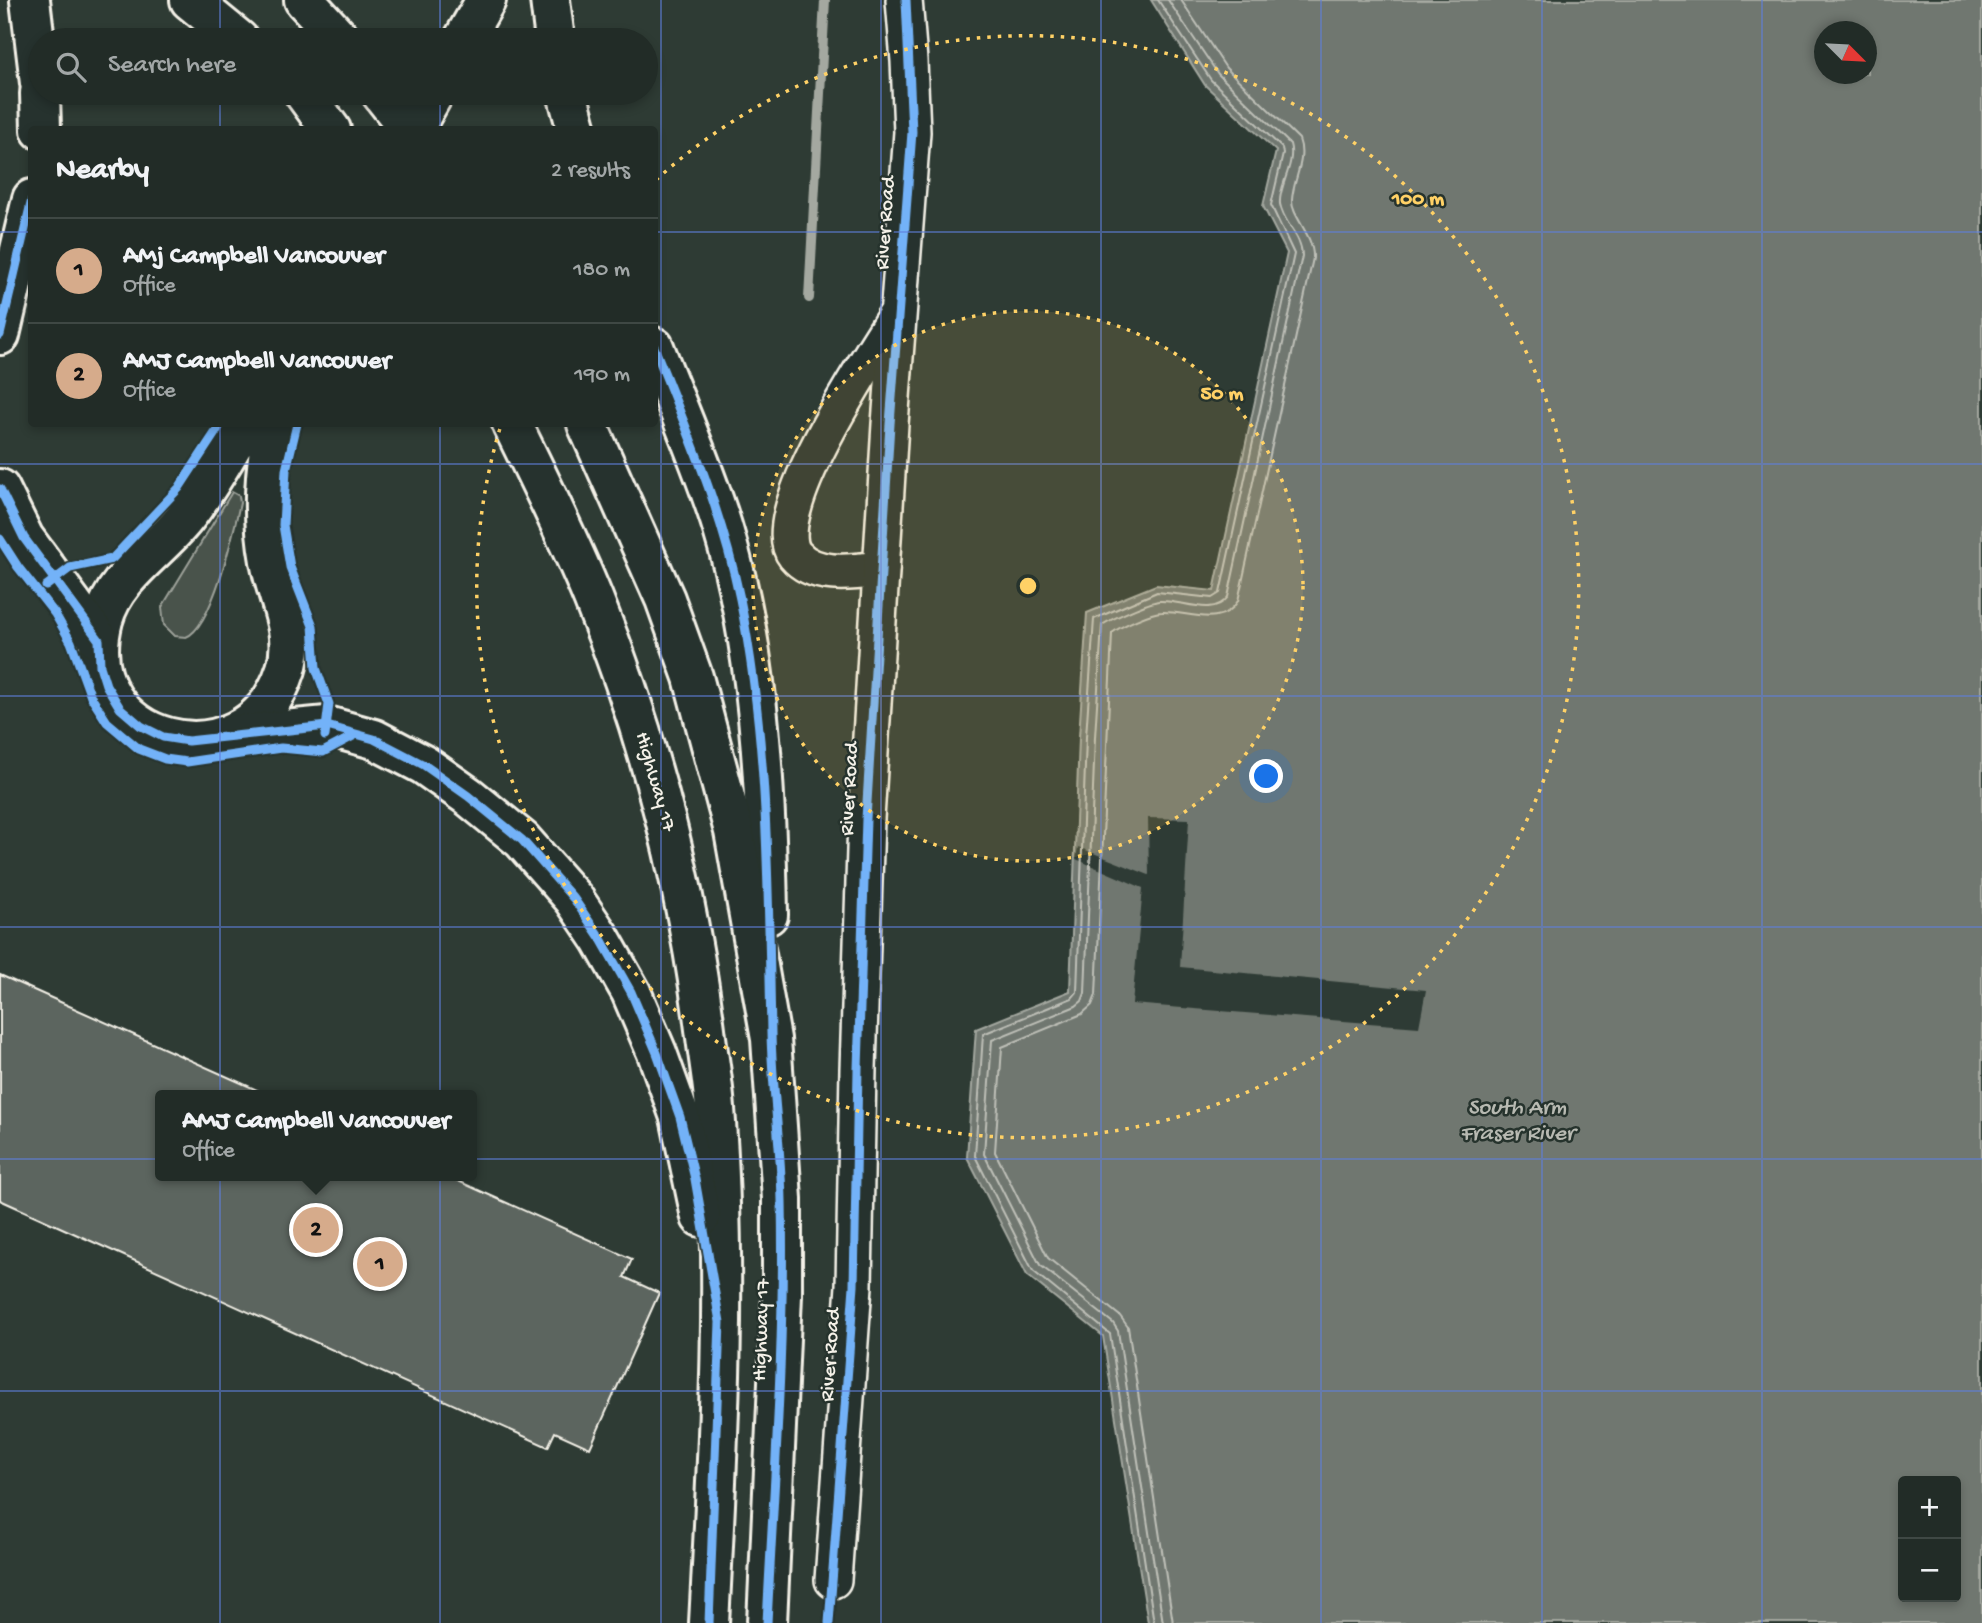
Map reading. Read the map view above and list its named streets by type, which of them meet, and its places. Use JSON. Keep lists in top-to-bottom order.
{
  "streets": {
    "main road": ["Highway 17"],
    "street": ["River Road"]
  },
  "water": ["South Arm Fraser River"],
  "north": "bottom right",
  "page": {
    "search": "Search here",
    "heading": ["Nearby", "2 results"],
    "list": [
      {
        "mark": "1",
        "name": "AMj Campbell Vancouver",
        "note": "Office",
        "value": "180 m"
      },
      {
        "mark": "2",
        "name": "AMJ Campbell Vancouver",
        "note": "Office",
        "value": "190 m"
      }
    ],
    "popup": ["AMJ Campbell Vancouver", "Office"],
    "pins": ["2", "1"],
    "map_buttons": ["+", "−"]
  },
  "rings": ["100 m", "50 m"]
}
